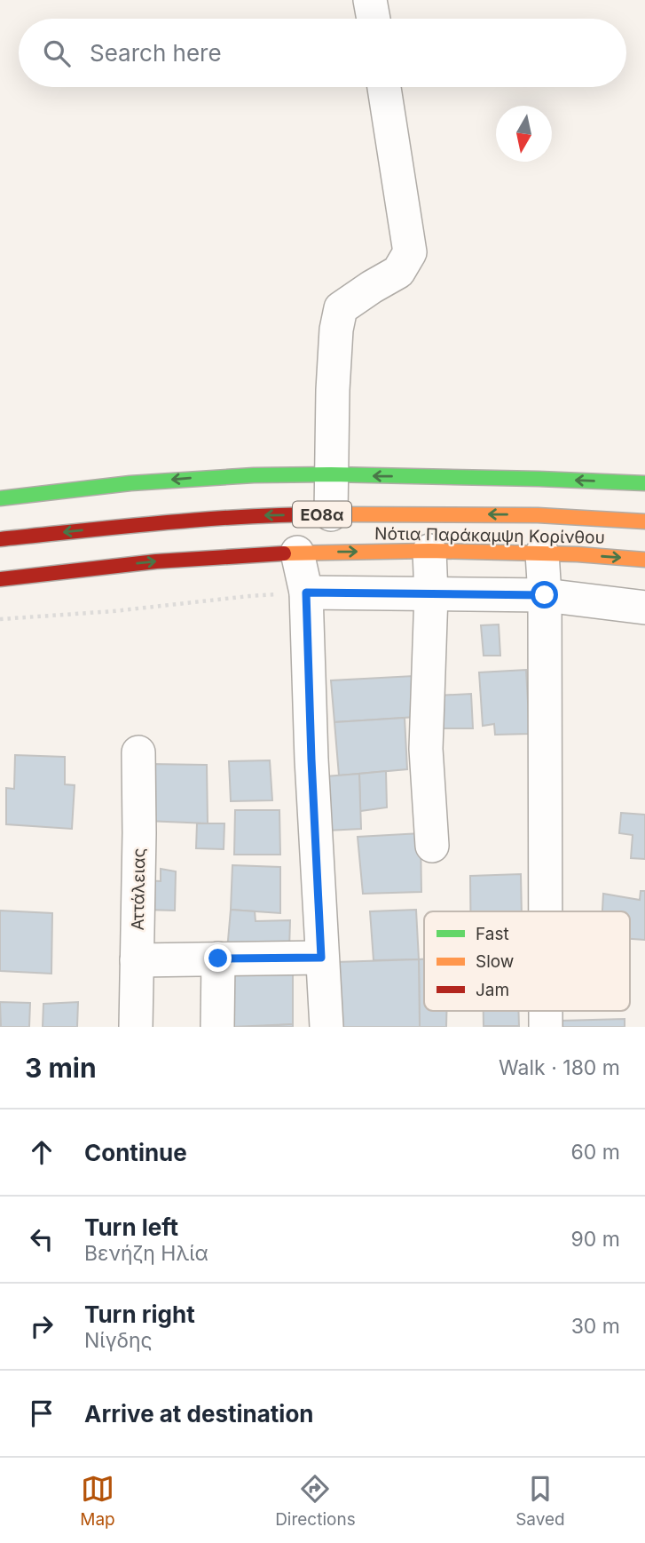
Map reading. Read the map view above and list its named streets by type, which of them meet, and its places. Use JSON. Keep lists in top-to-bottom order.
{
  "streets": {
    "main road": ["ΕΟ8α", "Νότια Παράκαμψη Κορίνθου"],
    "street": ["Αττάλειας"]
  },
  "legend": ["Fast", "Slow", "Jam"],
  "north": "bottom",
  "page": {
    "search": "Search here",
    "heading": ["3 min", "Walk · 180 m"],
    "list": [
      ["Continue", "60 m"],
      ["Turn left", "Βενήζη Ηλία", "90 m"],
      ["Turn right", "Νίγδης", "30 m"],
      "Arrive at destination"
    ],
    "nav": ["Map", "Directions", "Saved"]
  }
}
